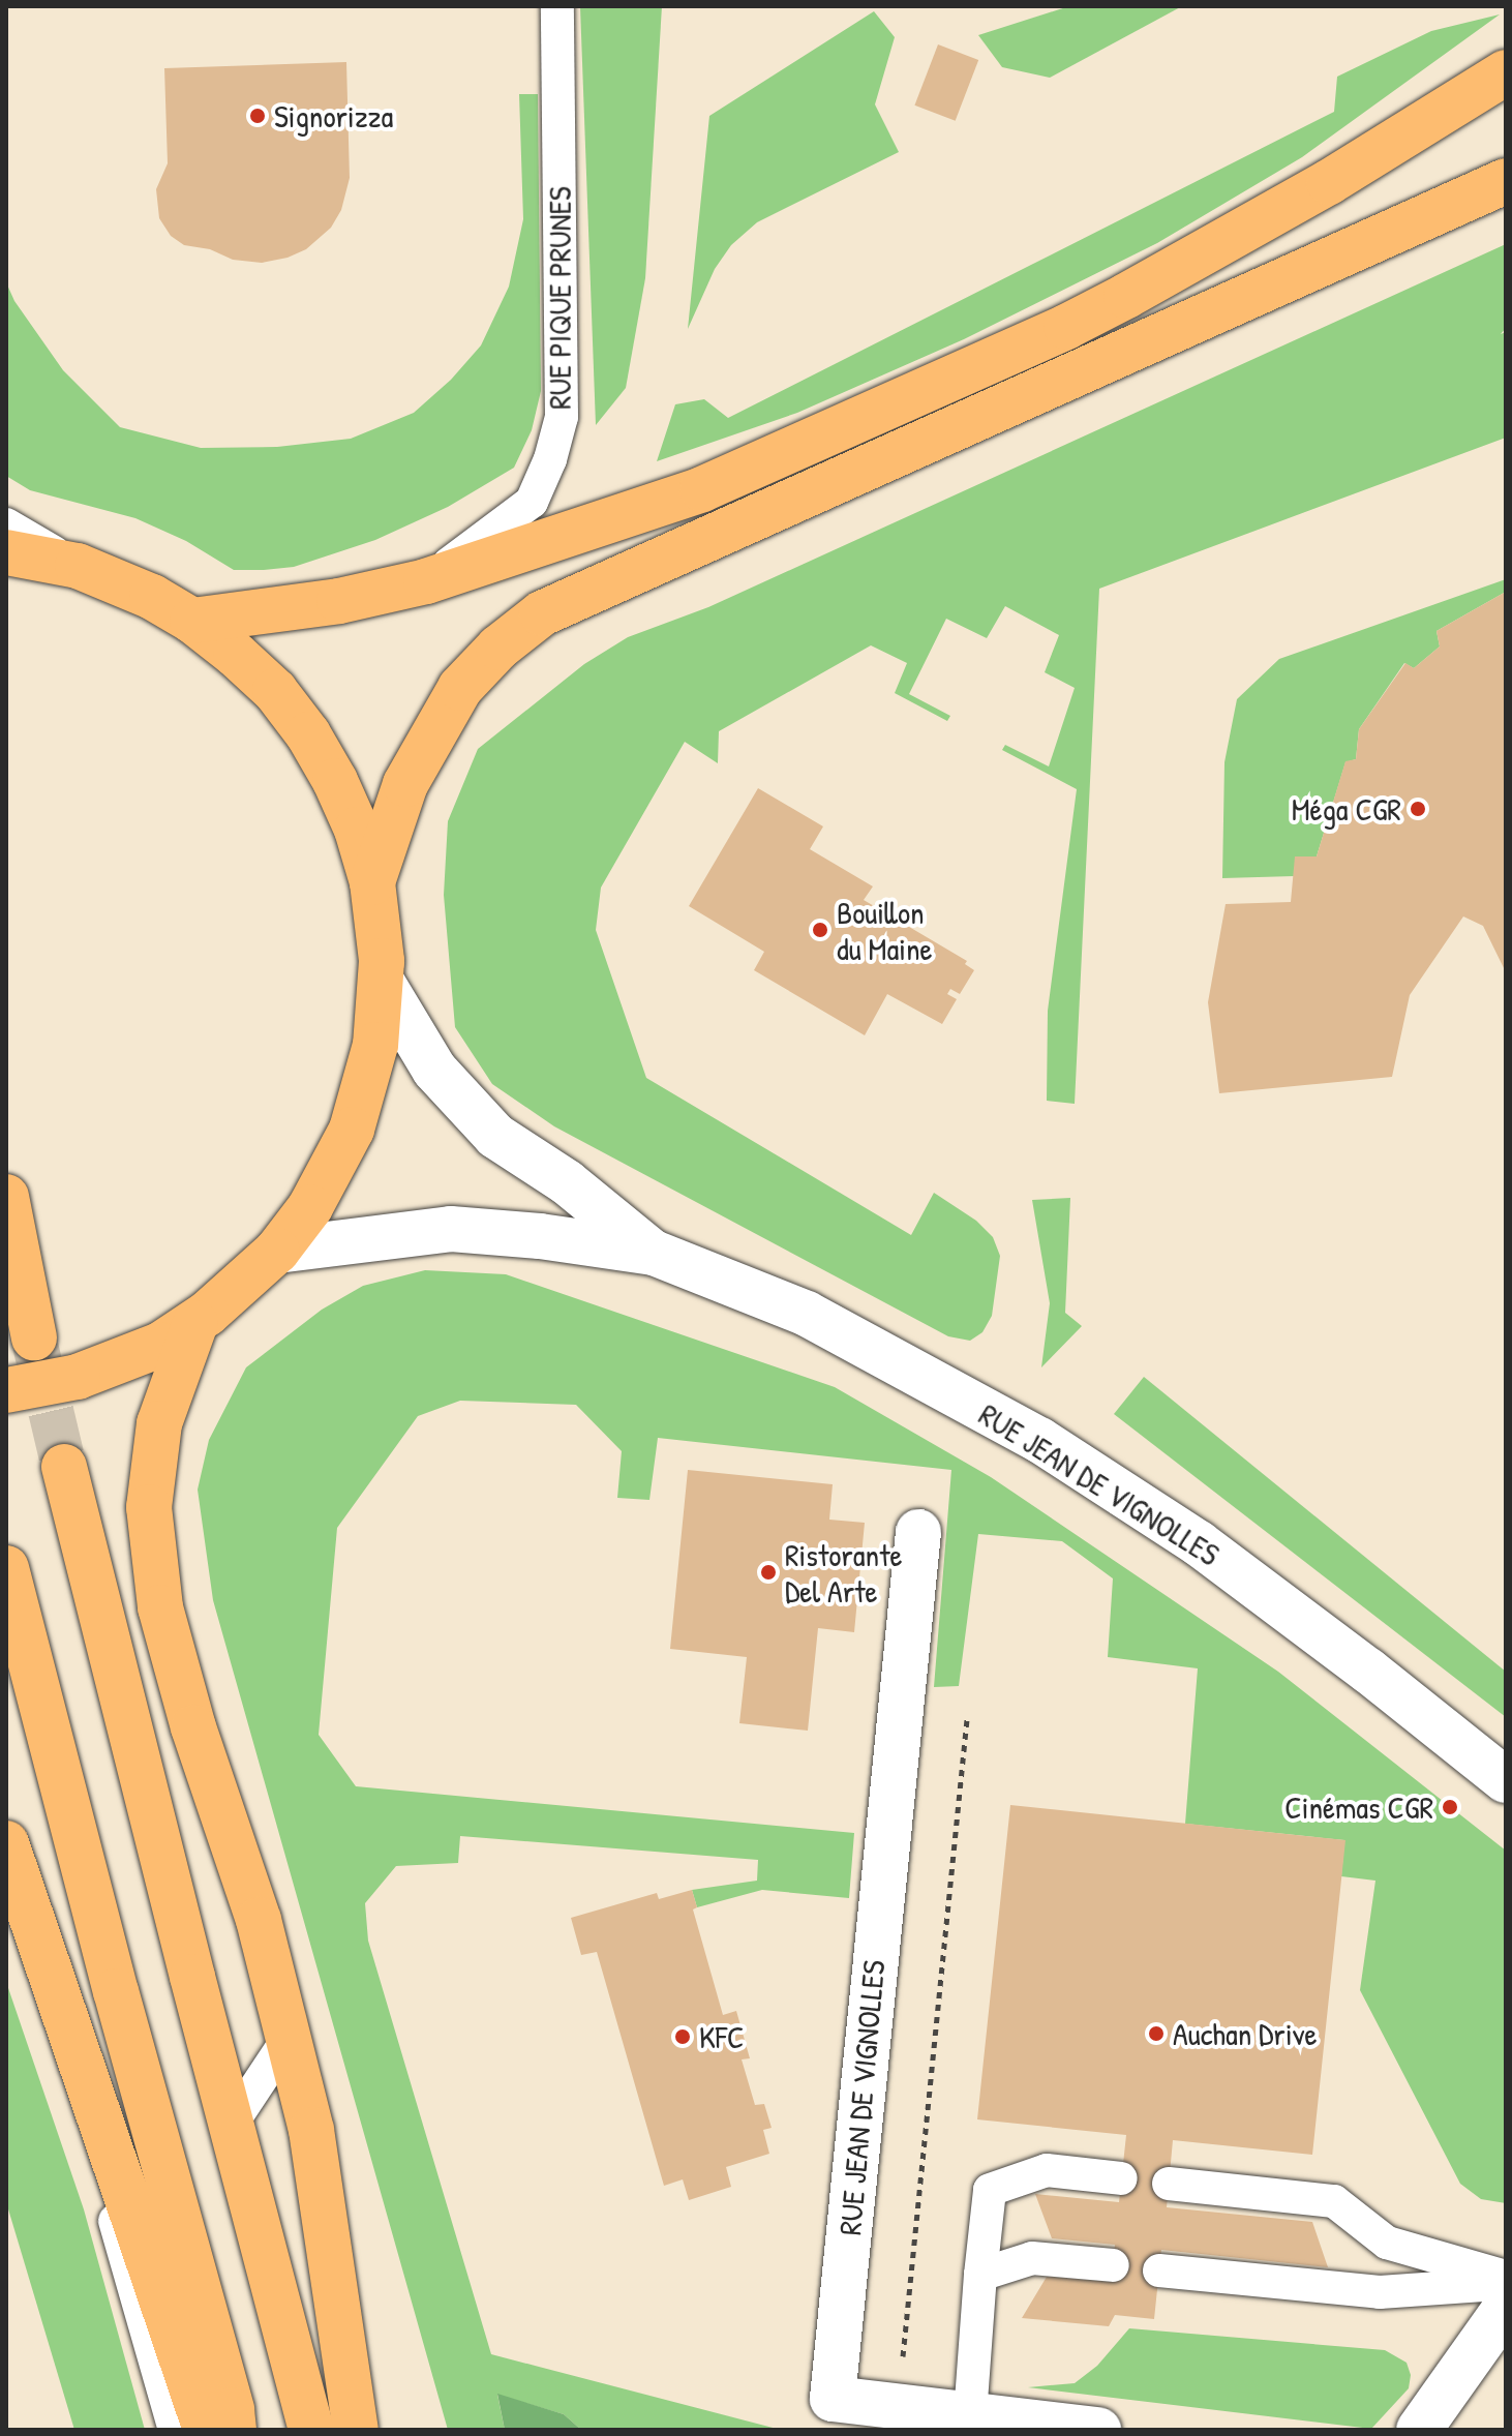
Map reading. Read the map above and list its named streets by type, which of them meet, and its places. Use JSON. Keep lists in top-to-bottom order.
{
  "streets": {
    "street": ["RUE JEAN DE VIGNOLLES"],
    "lane": ["RUE PIQUE PRUNES"]
  },
  "places": [
    "Signorizza",
    "Méga CGR",
    "Bouillon du Maine",
    "Ristorante Del Arte",
    "Cinémas CGR",
    "Auchan Drive",
    "KFC"
  ]
}
